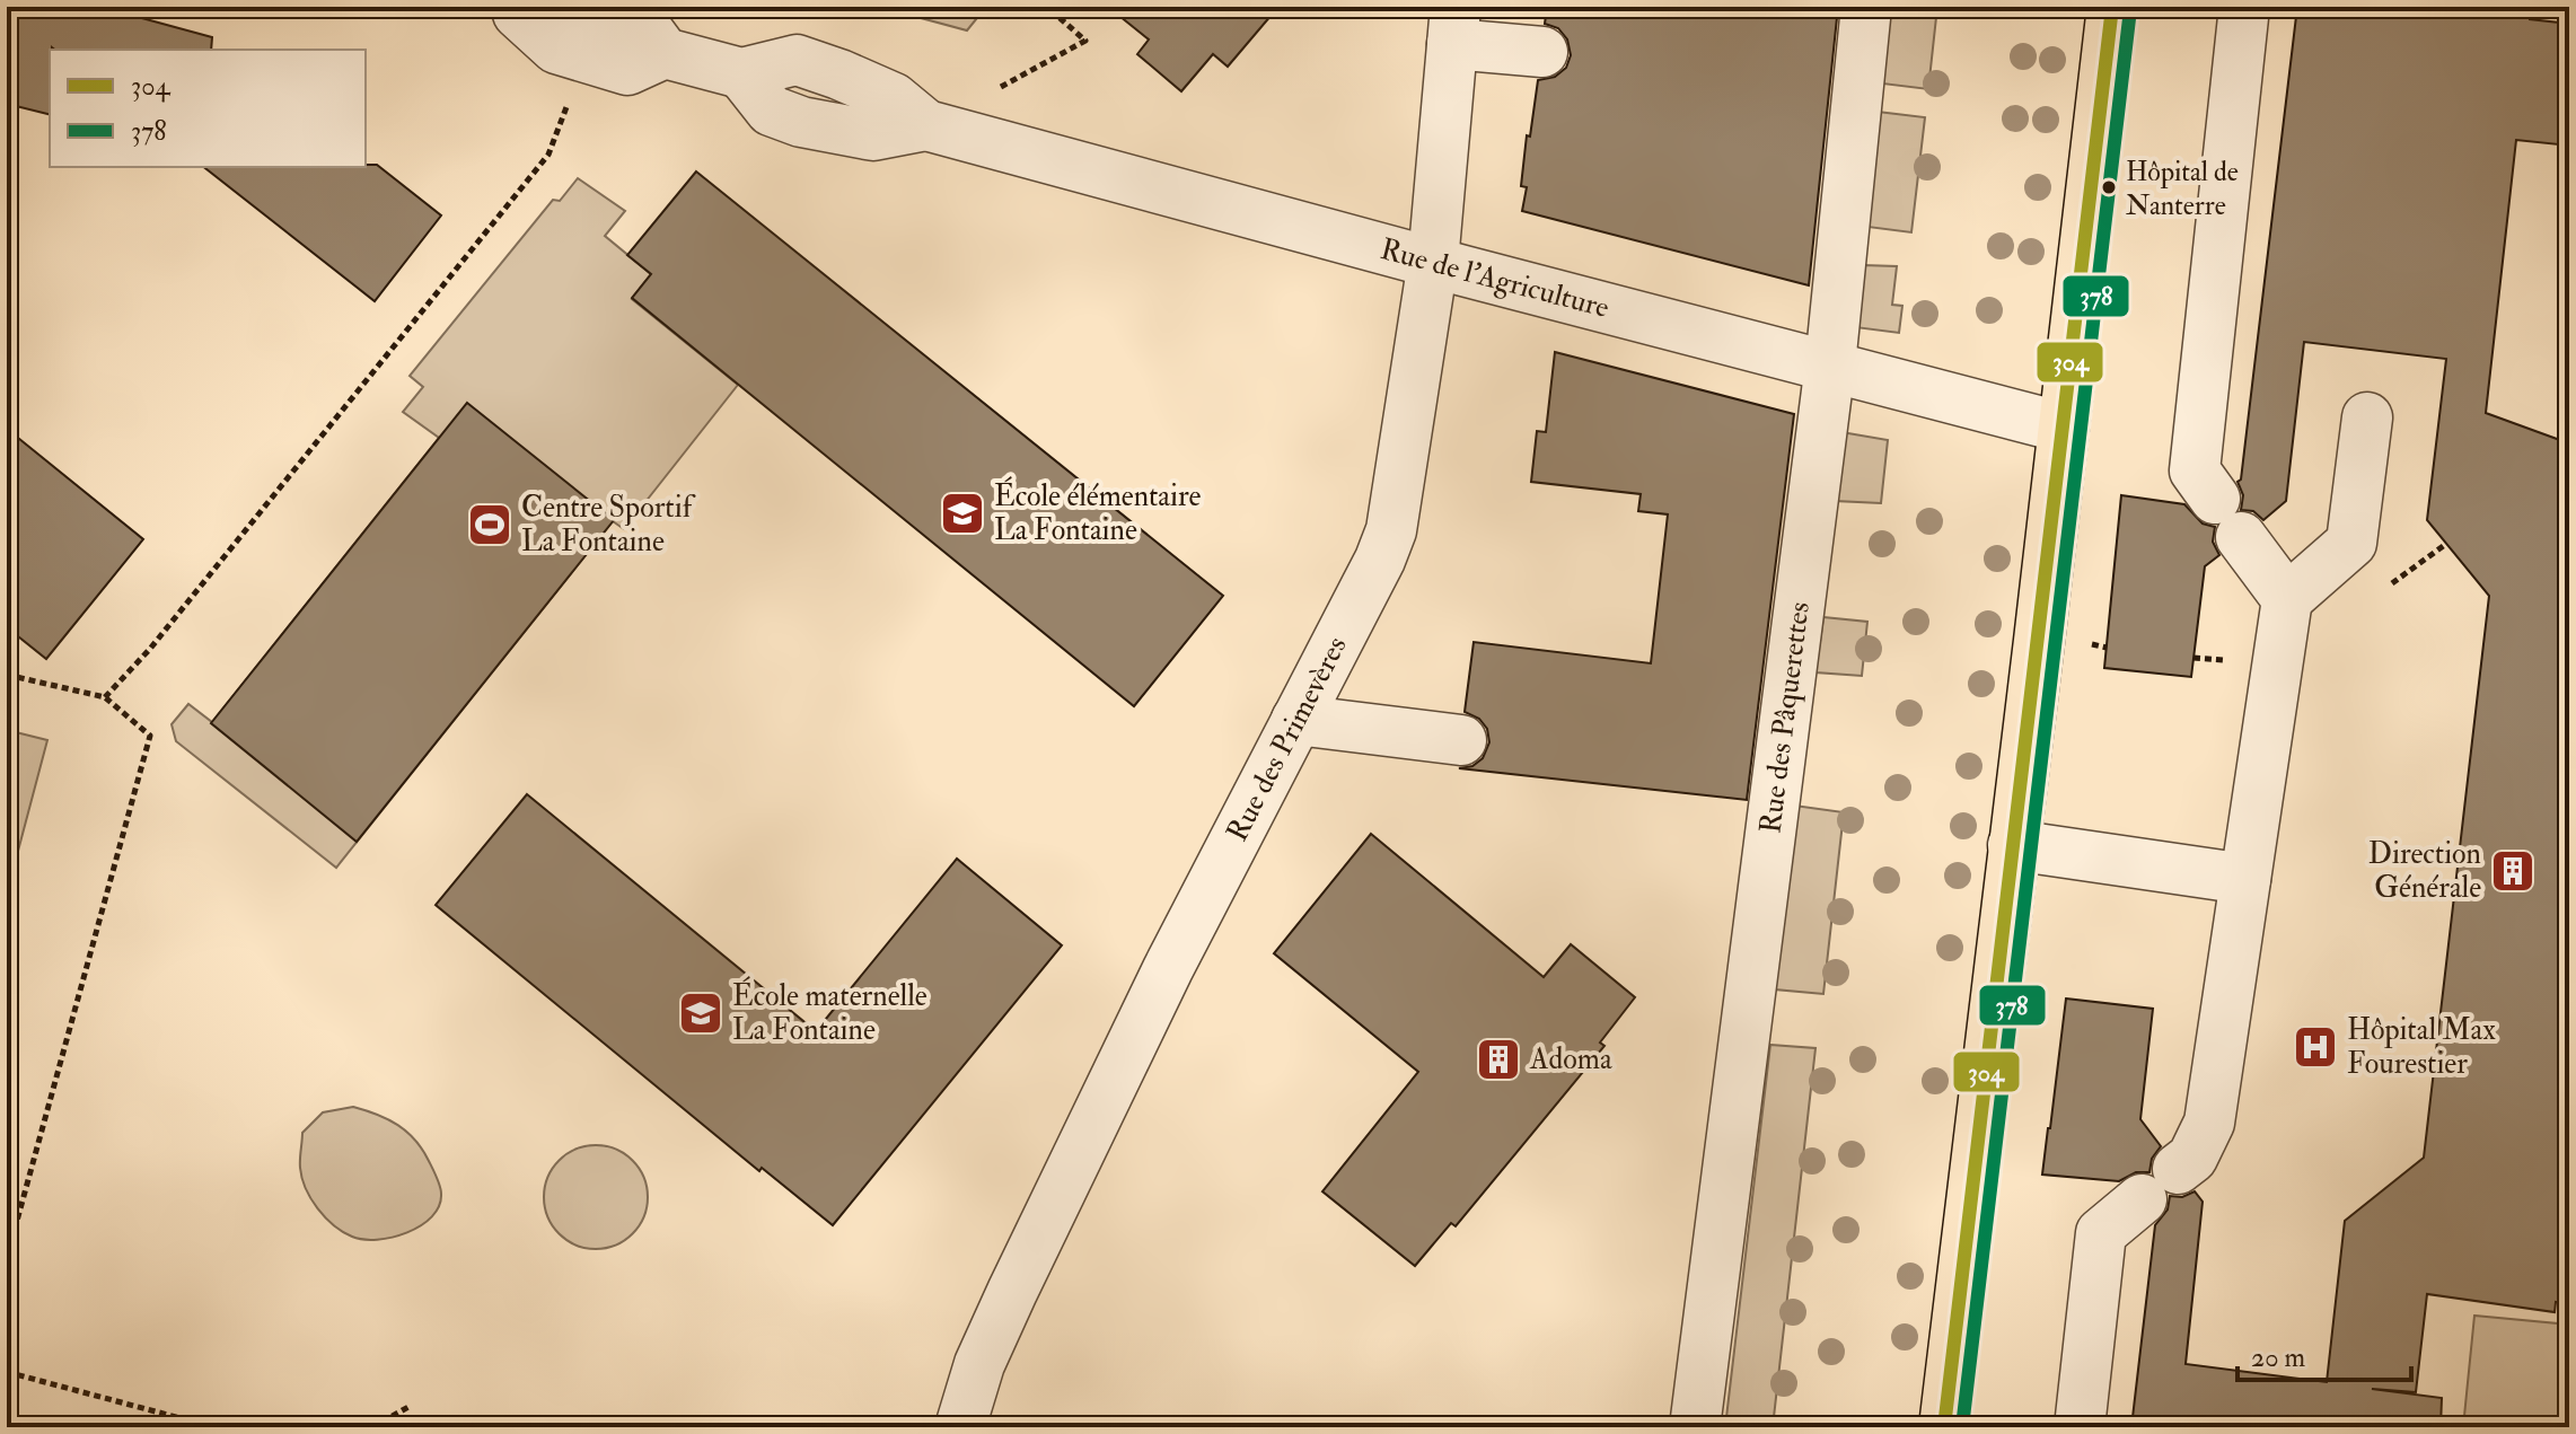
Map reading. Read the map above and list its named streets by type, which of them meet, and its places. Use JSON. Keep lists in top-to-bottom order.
{
  "streets": {
    "street": ["Rue de l'Agriculture", "Rue des Pâquerettes", "Rue des Primevères"]
  },
  "crossings": [
    ["Rue de l'Agriculture", "Rue des Pâquerettes"],
    ["Rue de l'Agriculture", "Rue des Primevères"]
  ],
  "places": {
    "other": ["Hôpital de Nanterre"],
    "school or university": ["École élémentaire La Fontaine", "École maternelle La Fontaine"],
    "sports": ["Centre Sportif La Fontaine"],
    "building": ["Direction Générale", "Adoma"],
    "hospital": ["Hôpital Max Fourestier"]
  },
  "lines": ["transit line 304", "transit line 378"],
  "legend": ["304", "378"],
  "scale_bar": "20 m"
}
